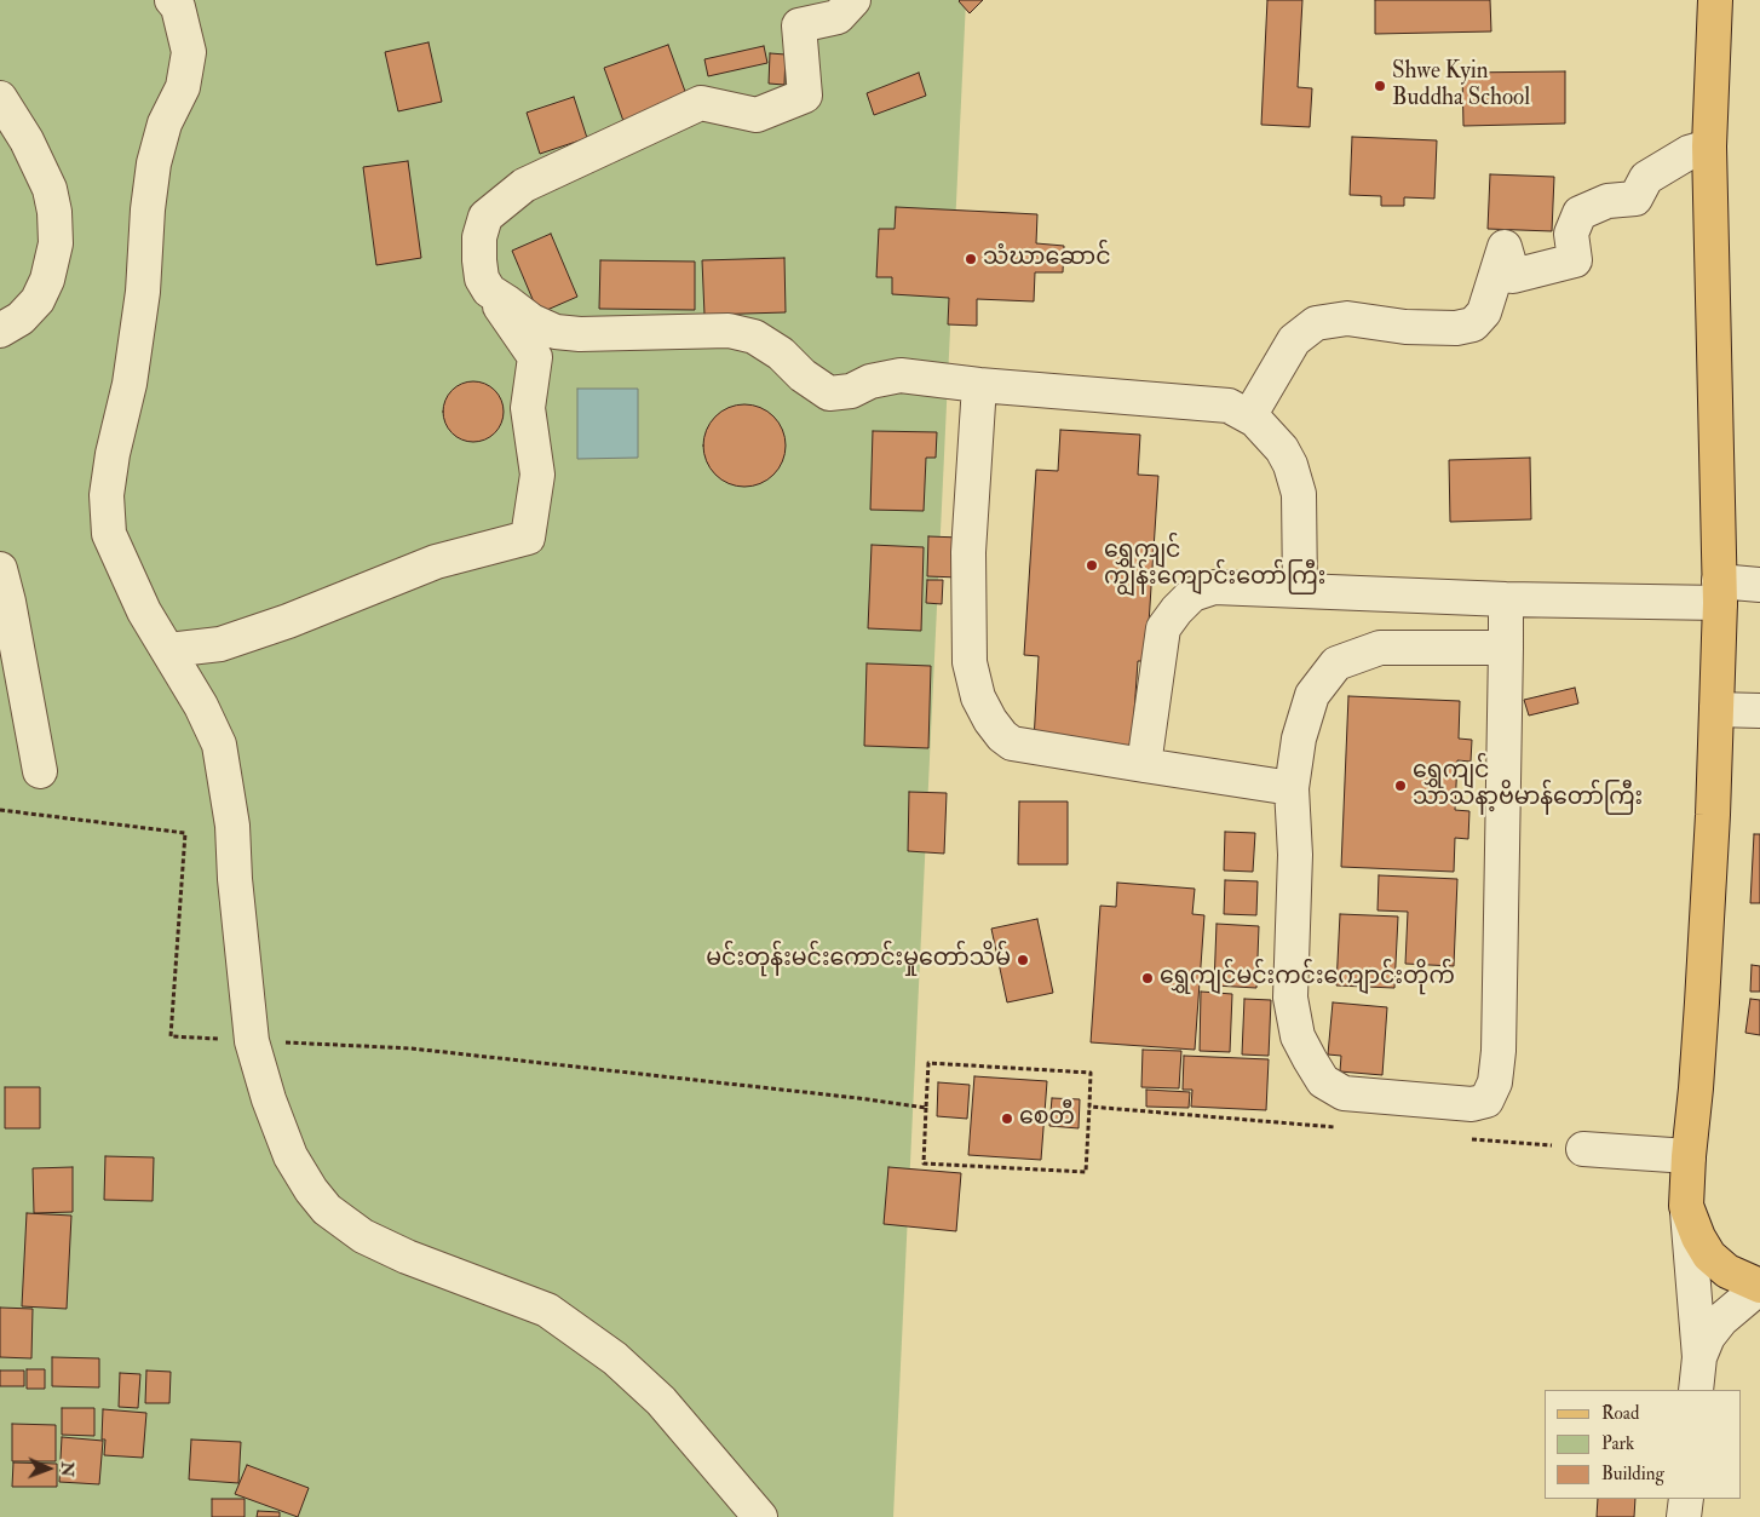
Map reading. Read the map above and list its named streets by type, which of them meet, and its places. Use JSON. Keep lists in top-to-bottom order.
{
  "places": [
    "Shwe Kyin Buddha School",
    "သံဃာဆောင်",
    "ရွှေကျင် ကျွန်းကျောင်းတော်ကြီး",
    "ရွှေကျင် သာသနာ့ဗိမာန်တော်ကြီး",
    "မင်းတုန်းမင်းကောင်းမှုတော်သိမ်",
    "ရွှေကျင်မင်းကင်းကျောင်းတိုက်",
    "စေတီ"
  ],
  "legend": ["Road", "Park", "Building"],
  "north": "right"
}
